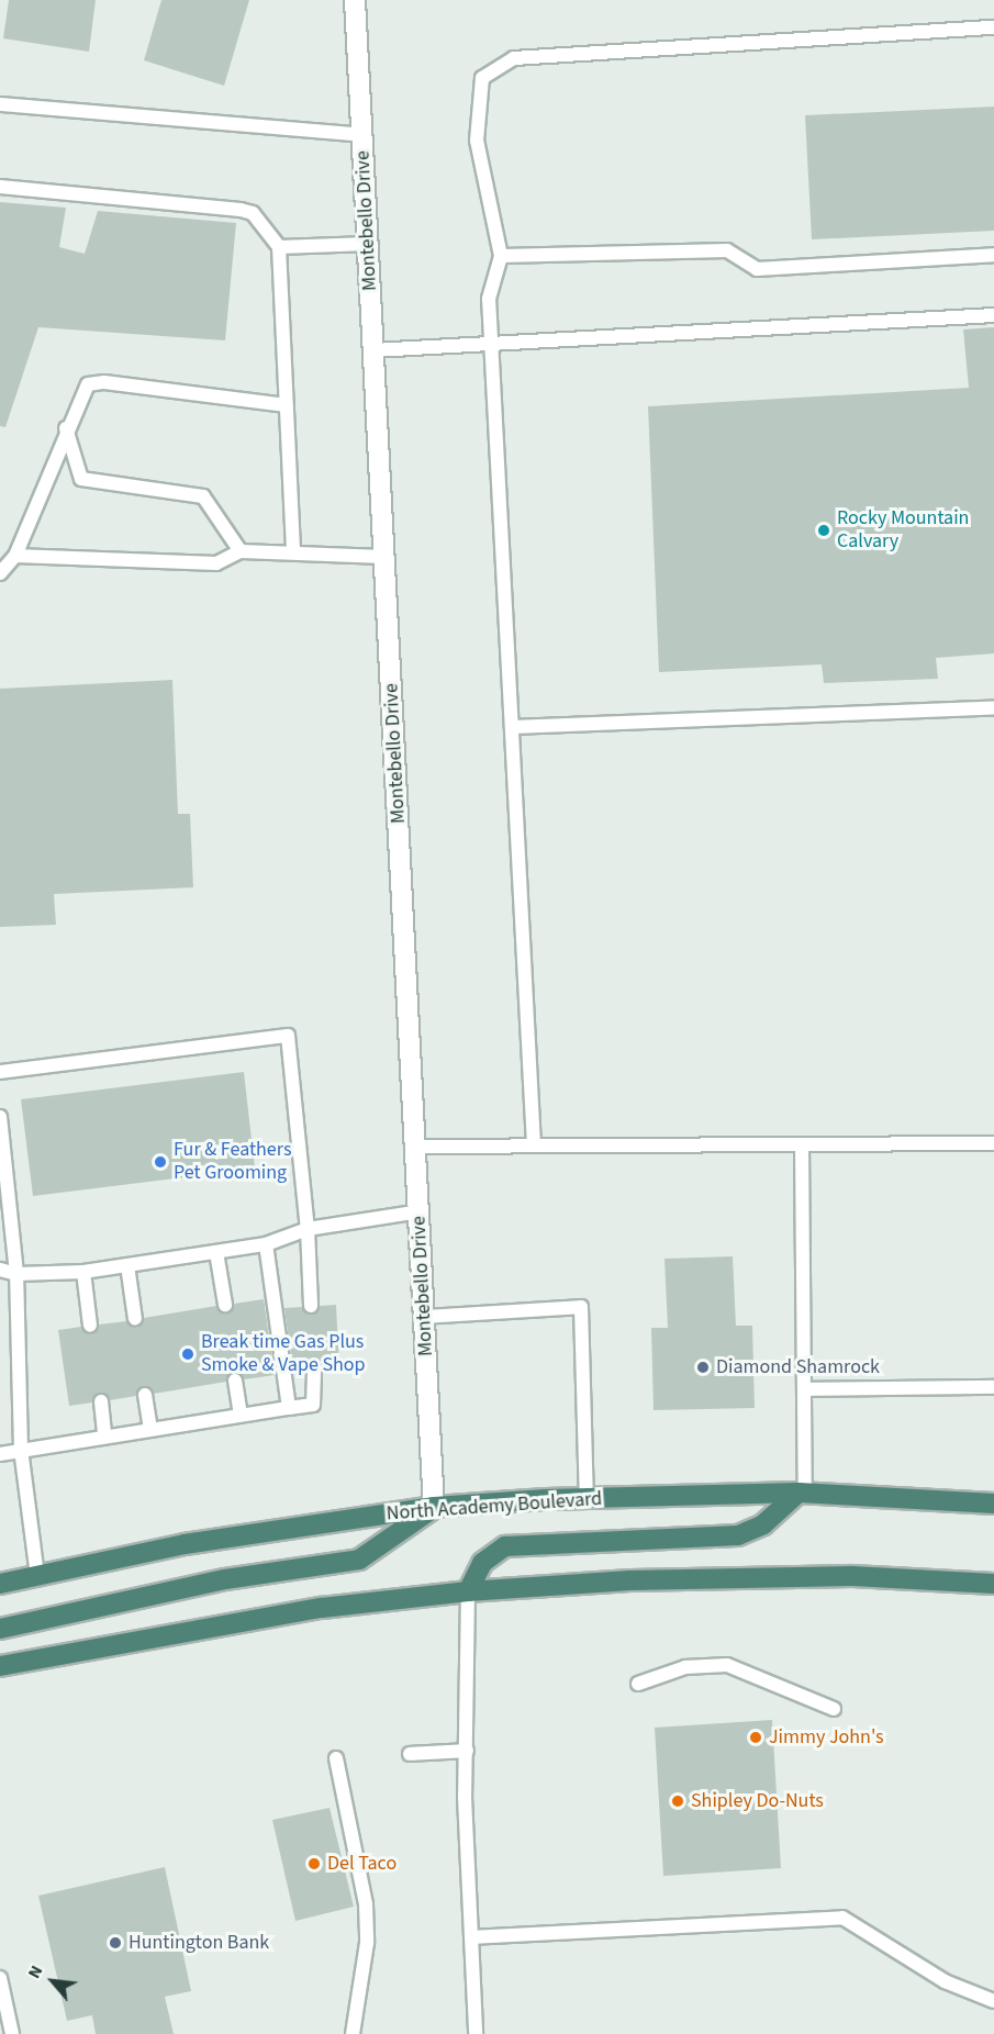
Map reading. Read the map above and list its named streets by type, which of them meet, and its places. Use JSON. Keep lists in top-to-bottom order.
{
  "streets": {
    "highway": ["North Academy Boulevard"],
    "street": ["Montebello Drive"]
  },
  "crossings": [
    ["Montebello Drive", "North Academy Boulevard"]
  ],
  "places": [
    "Rocky Mountain Calvary",
    "Fur & Feathers Pet Grooming",
    "Break time Gas Plus Smoke & Vape Shop",
    "Diamond Shamrock",
    "Jimmy John's",
    "Shipley Do-Nuts",
    "Del Taco",
    "Huntington Bank"
  ],
  "north": "top left"
}
